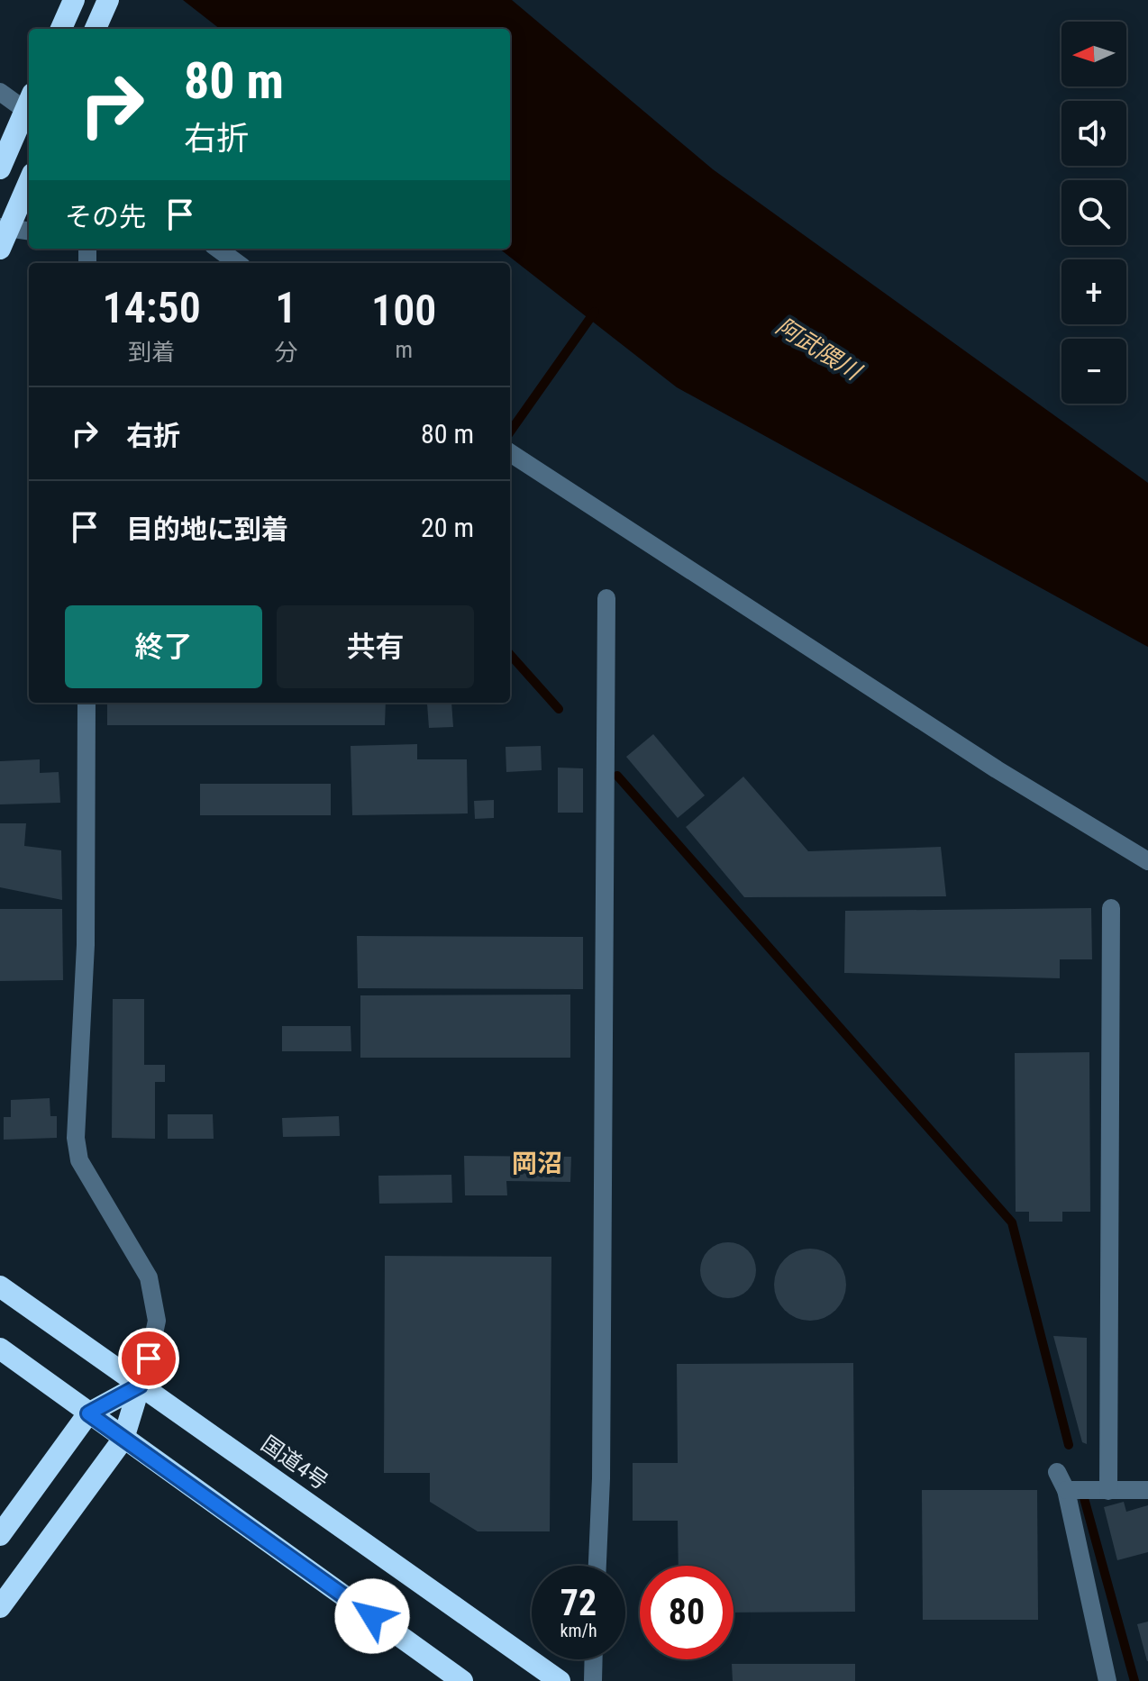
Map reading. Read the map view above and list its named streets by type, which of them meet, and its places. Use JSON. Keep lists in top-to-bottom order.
{
  "streets": {
    "highway": ["国道4号"]
  },
  "districts": ["岡沼"],
  "water": ["阿武隈川"],
  "north": "left",
  "page": {
    "map_buttons": ["+", "−"],
    "turn": ["80 m", "右折"],
    "then": "その先",
    "eta": [
      "14:50",
      "到着",
      "1",
      "分",
      "100",
      "m"
    ],
    "list": [
      {
        "name": "右折",
        "value": "80 m"
      },
      {
        "name": "目的地に到着",
        "value": "20 m"
      }
    ],
    "buttons": ["終了", "共有"],
    "speed": "72 km/h",
    "limit": "80"
  }
}
